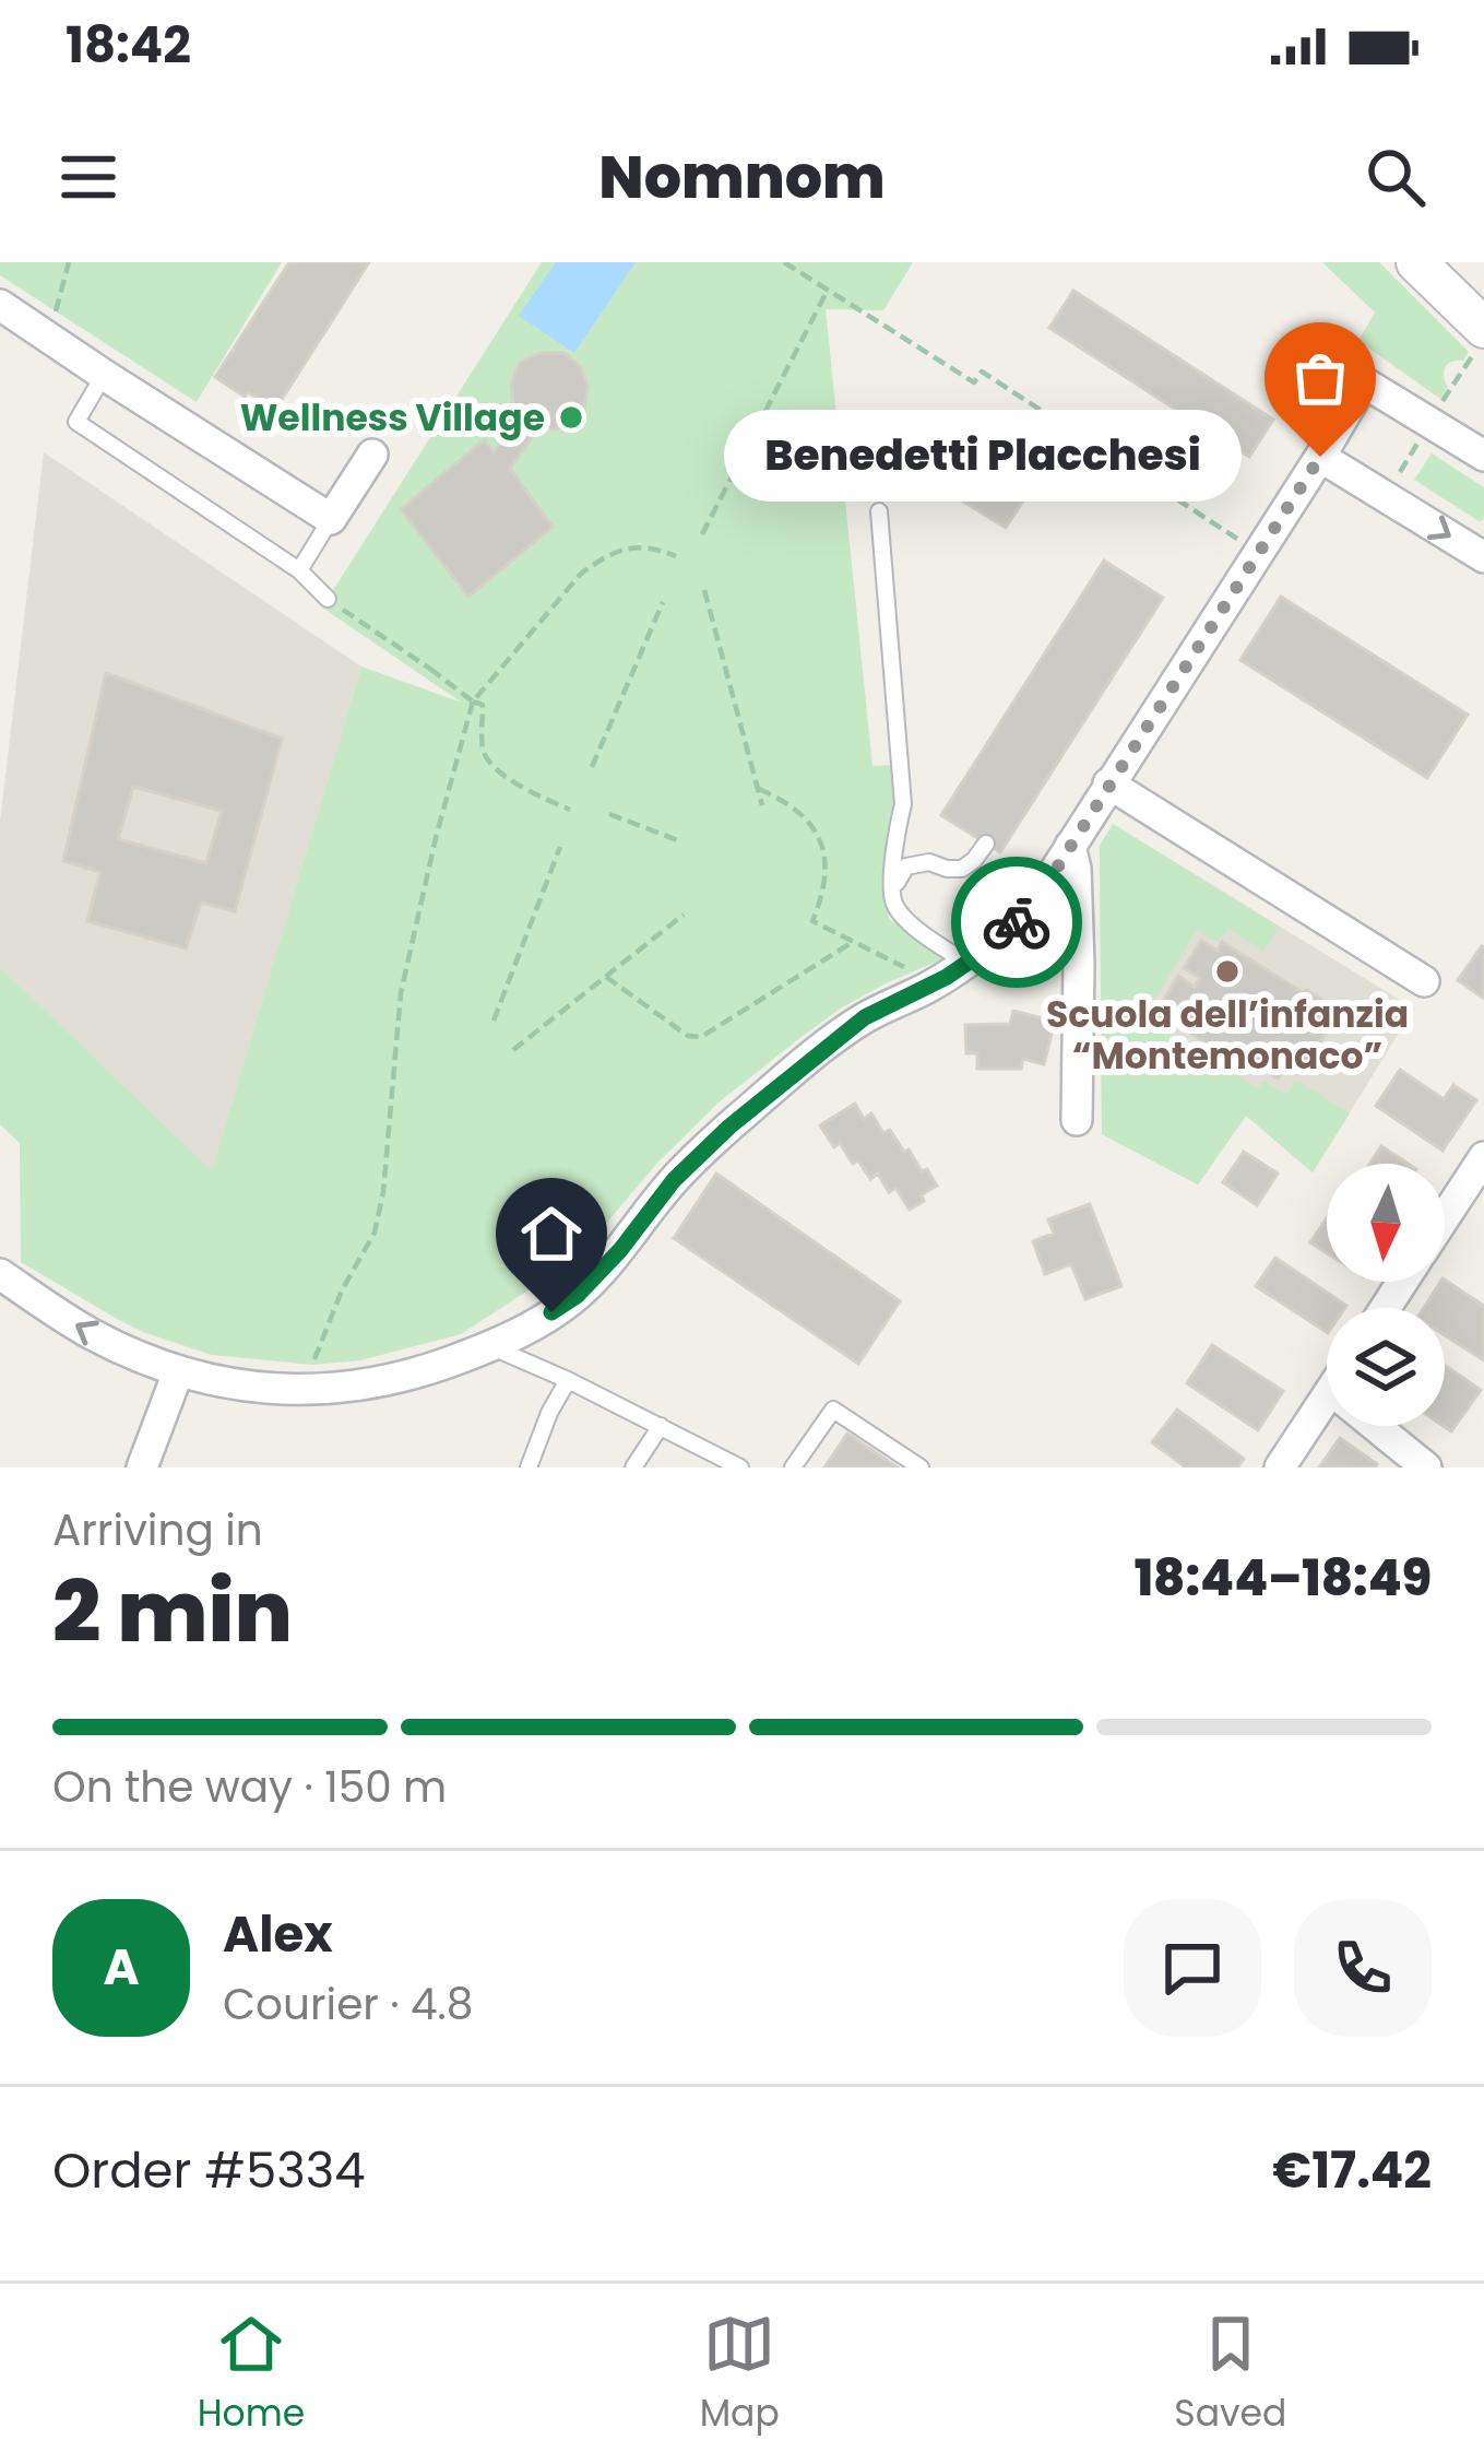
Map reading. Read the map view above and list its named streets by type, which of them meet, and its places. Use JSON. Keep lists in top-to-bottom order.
{
  "places": ["Wellness Village", "Benedetti Placchesi", "Scuola dell’infanzia “Montemonaco”"],
  "north": "bottom",
  "page": {
    "status": "18:42",
    "header": "Nomnom",
    "bubble": "Benedetti Placchesi",
    "heading": ["2 min", "Arriving in", "18:44–18:49"],
    "panel": [
      "Alex",
      "Courier · 4.8",
      "Order #5334",
      "€17.42"
    ],
    "bar": "On the way · 150 m",
    "round": "A",
    "tabs": ["Home", "Map", "Saved"]
  }
}
